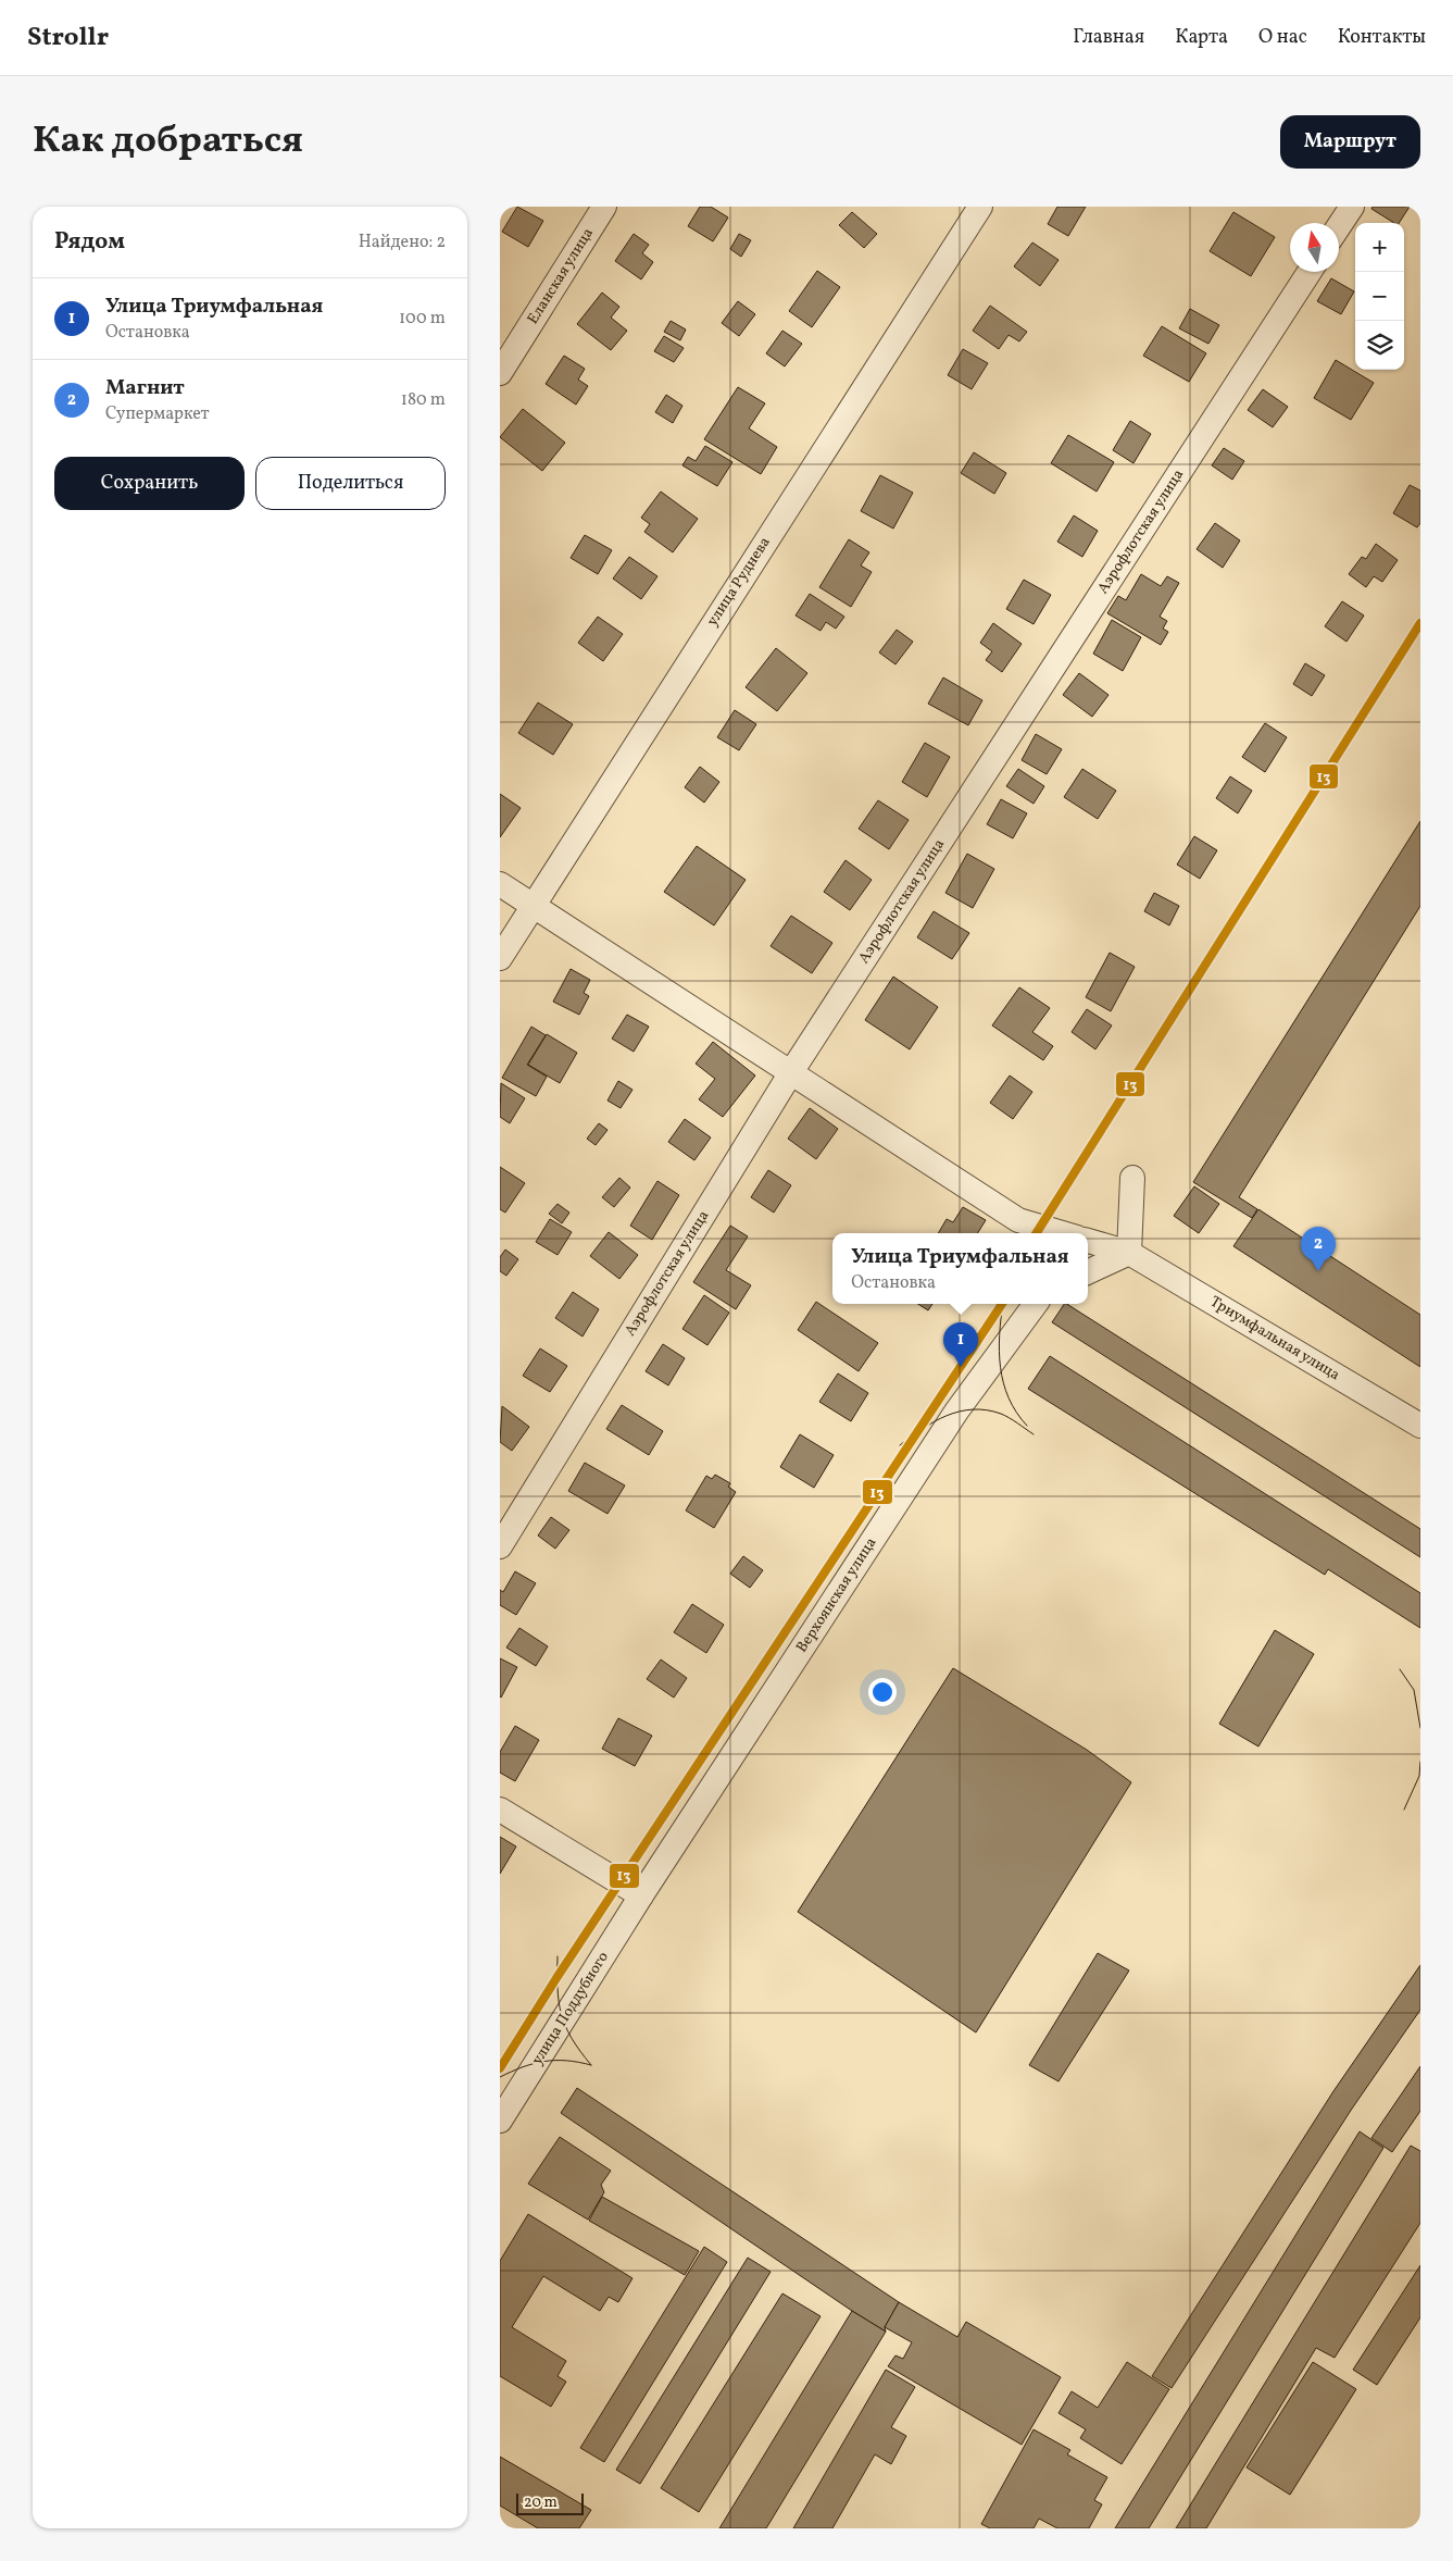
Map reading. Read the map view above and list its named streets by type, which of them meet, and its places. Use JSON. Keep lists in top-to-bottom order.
{
  "streets": {
    "street": [
      "Еланская улица",
      "Аэрофлотская улица",
      "улица Руднева",
      "Триумфальная улица",
      "Верхоянская улица",
      "улица Поддубного"
    ]
  },
  "crossings": [
    ["Верхоянская улица", "улица Поддубного"]
  ],
  "lines": ["transit line 13"],
  "scale_bar": "20 m",
  "north": "top",
  "page": {
    "header": "Strollr",
    "nav": [
      "Главная",
      "Карта",
      "О нас",
      "Контакты"
    ],
    "title": "Как добраться",
    "buttons": [
      "Маршрут",
      ["Сохранить", "Поделиться"]
    ],
    "heading": ["Рядом", "Найдено: 2"],
    "map_buttons": ["+", "−"],
    "list": [
      {
        "mark": "1",
        "name": "Улица Триумфальная",
        "note": "Остановка",
        "value": "100 m"
      },
      {
        "mark": "2",
        "name": "Магнит",
        "note": "Супермаркет",
        "value": "180 m"
      }
    ],
    "pins": ["2", "1"],
    "popup": ["Улица Триумфальная", "Остановка"],
    "scale": "20 m"
  }
}
